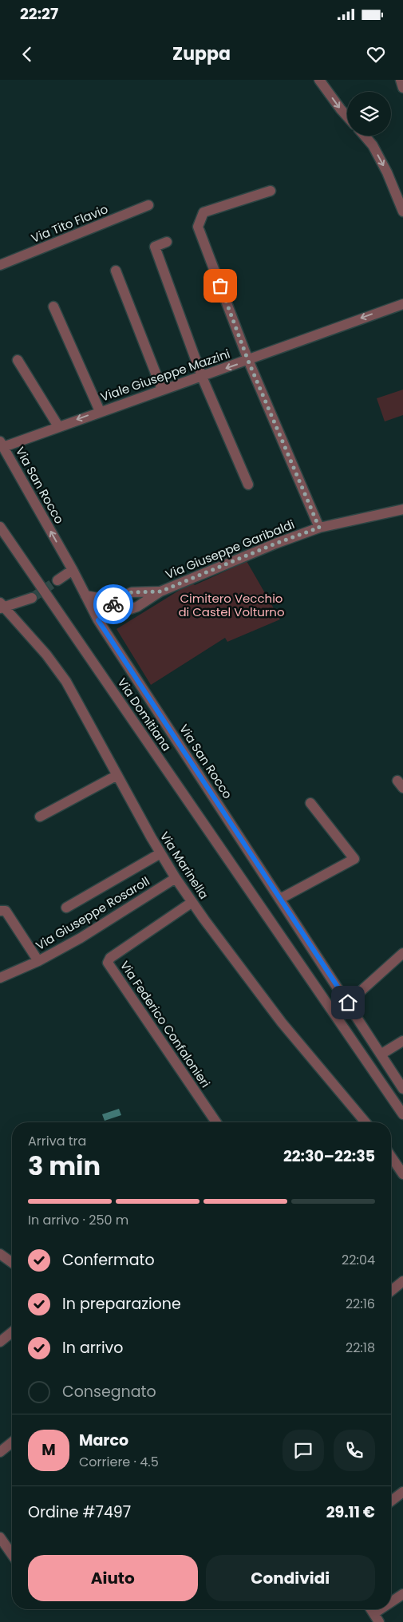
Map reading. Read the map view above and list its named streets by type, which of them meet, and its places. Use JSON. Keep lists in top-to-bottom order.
{
  "streets": {
    "street": [
      "Via Tito Flavio",
      "Viale Giuseppe Mazzini",
      "Via San Rocco",
      "Via Giuseppe Garibaldi",
      "Via Domitiana",
      "Via Marinella",
      "Via Giuseppe Rosaroll",
      "Via Federico Confalonieri"
    ]
  },
  "crossings": [
    ["Viale Giuseppe Mazzini", "Via San Rocco"],
    ["Via San Rocco", "Via Giuseppe Garibaldi"],
    ["Via Marinella", "Via Giuseppe Rosaroll"],
    ["Via Marinella", "Via Federico Confalonieri"]
  ],
  "one_way": ["Viale Giuseppe Mazzini"],
  "parks": ["Cimitero Vecchio di Castel Volturno"],
  "page": {
    "status": "22:27",
    "header": "Zuppa",
    "heading": ["3 min", "Arriva tra", "22:30–22:35"],
    "panel": [
      "Marco",
      "Corriere · 4.5",
      "Ordine #7497",
      "29.11 €"
    ],
    "bar": "In arrivo · 250 m",
    "list": [
      ["Confermato", "22:04"],
      ["In preparazione", "22:16"],
      ["In arrivo", "22:18"],
      "Consegnato"
    ],
    "round": "M",
    "buttons": ["Aiuto", "Condividi"]
  }
}
